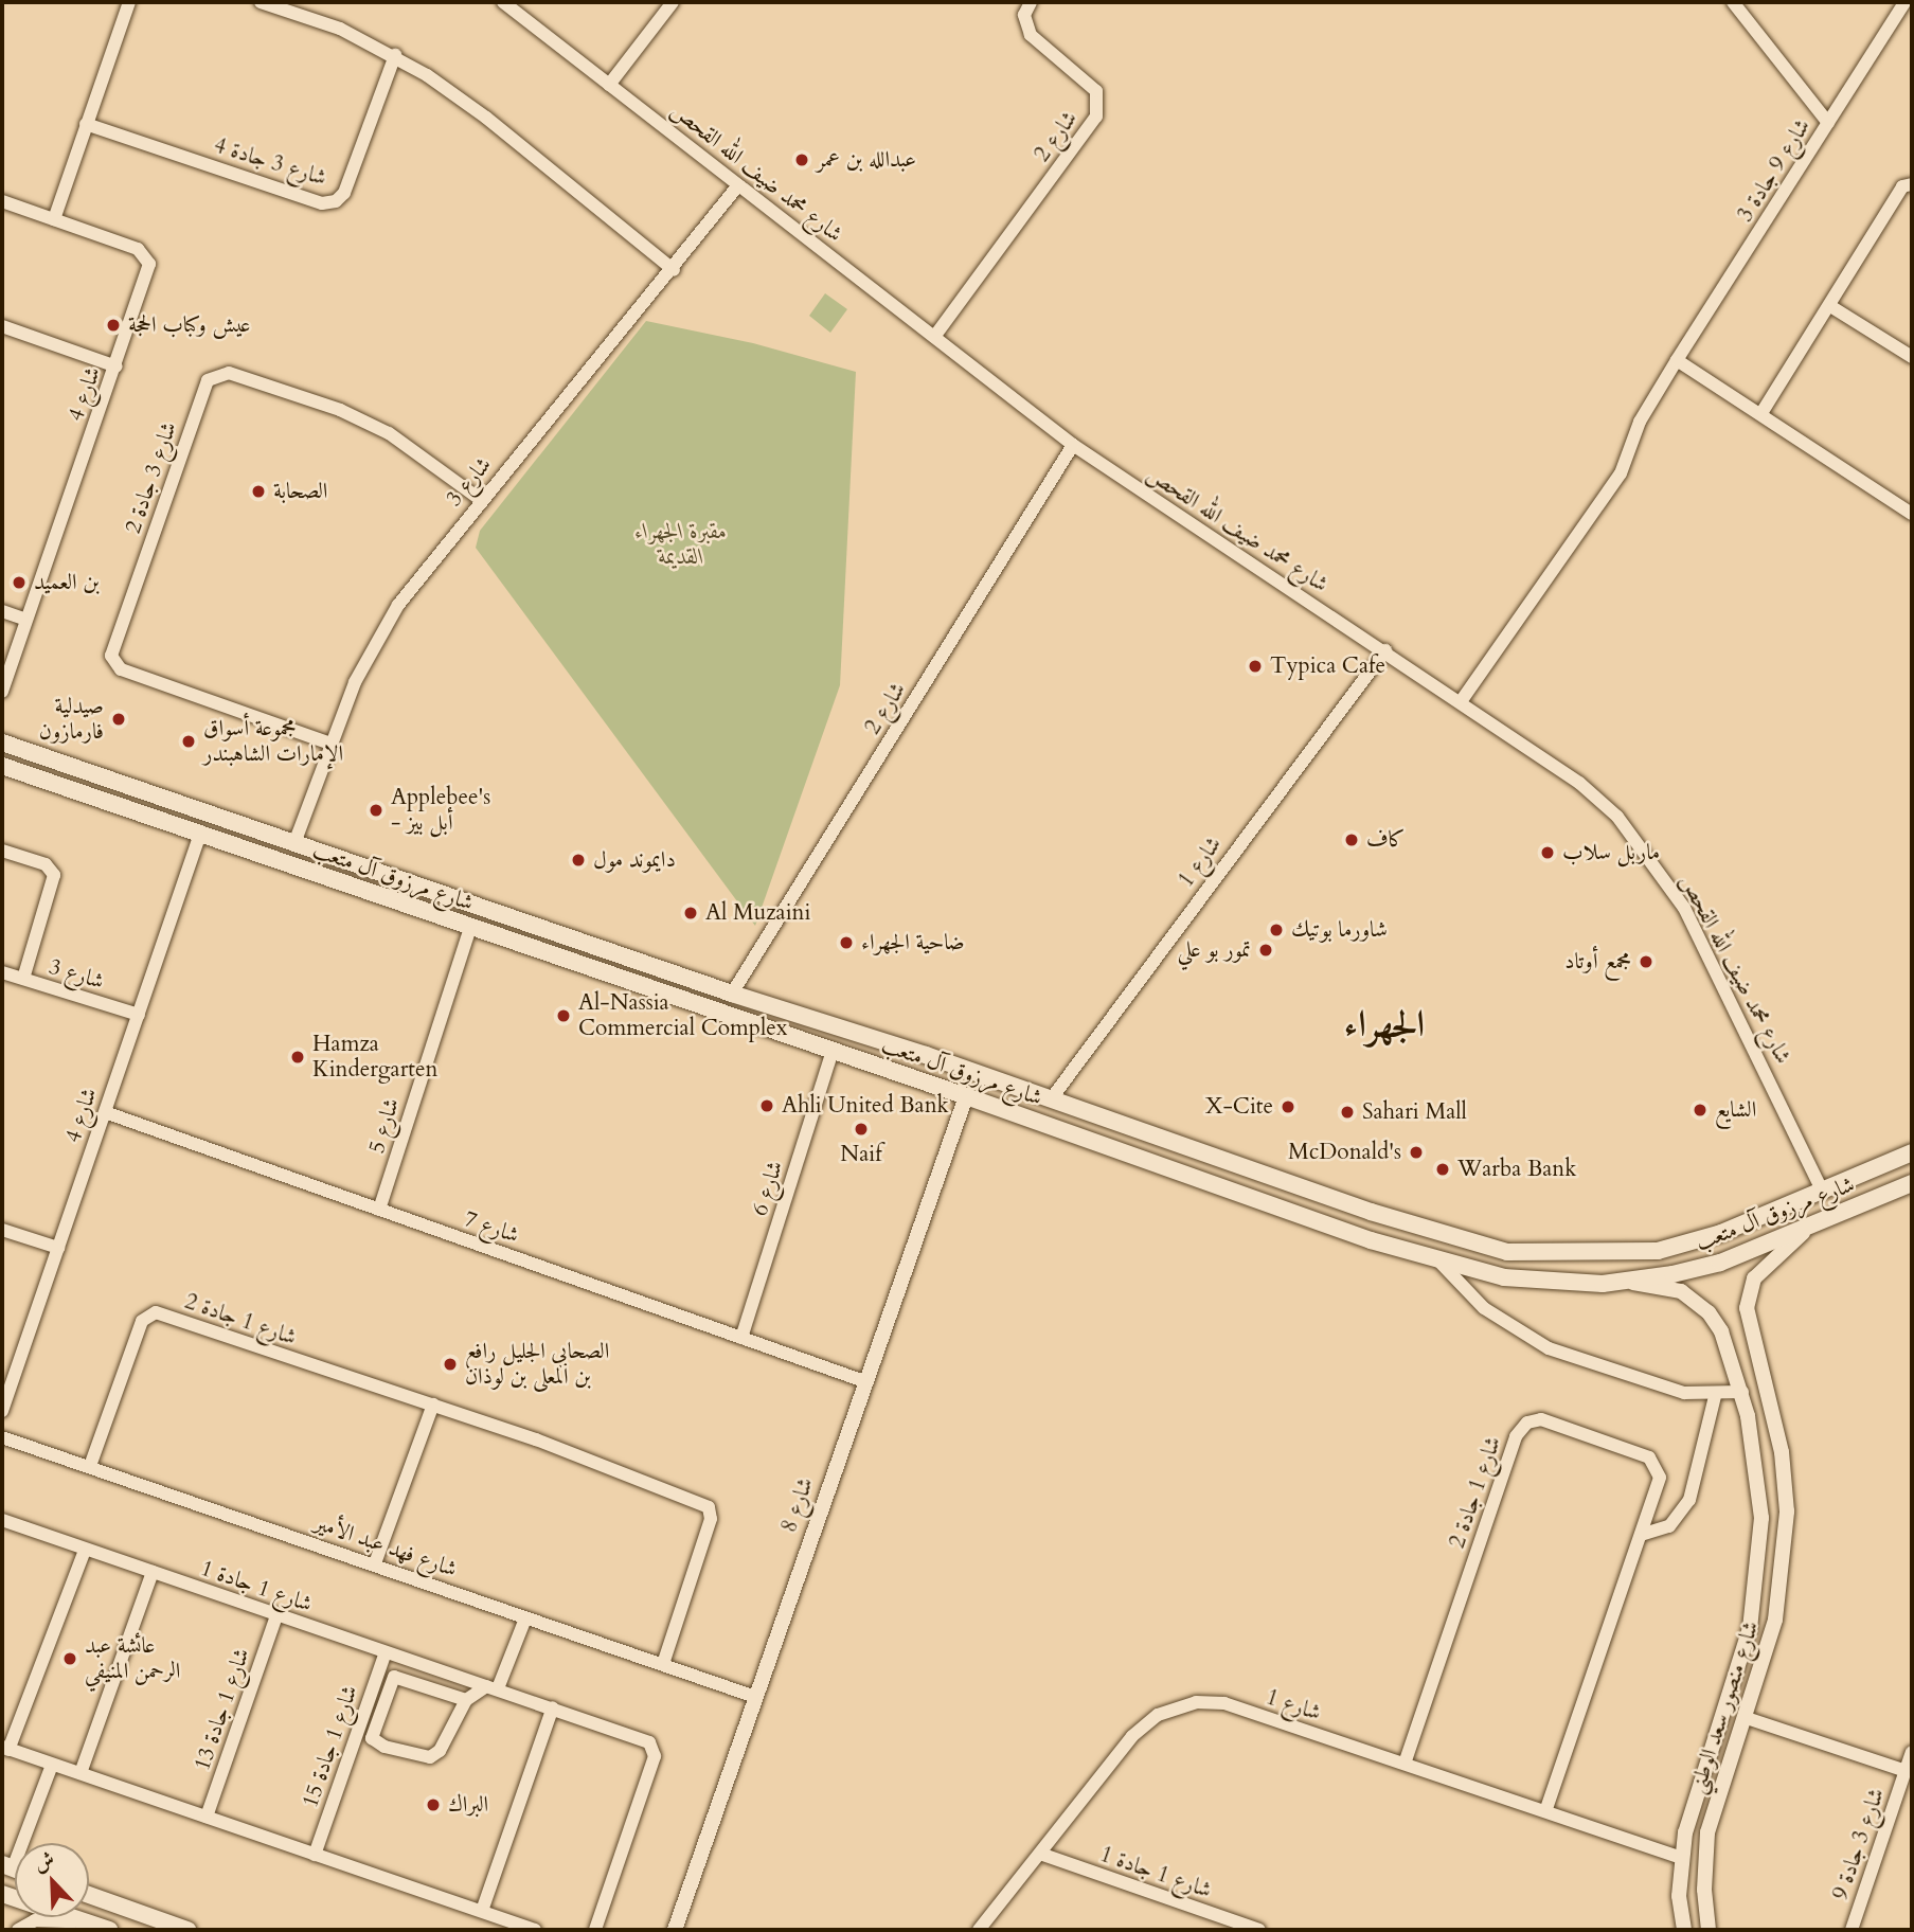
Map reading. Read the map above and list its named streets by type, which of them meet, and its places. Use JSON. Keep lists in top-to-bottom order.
{
  "streets": {
    "main road": ["شارع مرزوق آل متعب"],
    "street": [
      "شارع 2",
      "شارع 3 جادة 4",
      "شارع 9 جادة 3",
      "شارع محمد ضيف الله القحص",
      "شارع 4",
      "شارع 3 جادة 2",
      "شارع 3",
      "شارع 1",
      "شارع 5",
      "شارع 6",
      "شارع 7",
      "شارع 1 جادة 2",
      "شارع 8",
      "شارع فهد عبد الأمير",
      "شارع 1 جادة 1",
      "شارع منصور سعد الوطني",
      "شارع 1 جادة 13",
      "شارع 1 جادة 15",
      "شارع 3 جادة 9"
    ]
  },
  "crossings": [
    ["شارع 2", "شارع محمد ضيف الله القحص"],
    ["شارع 2", "شارع مرزوق آل متعب"],
    ["شارع 9 جادة 3", "شارع محمد ضيف الله القحص"],
    ["شارع محمد ضيف الله القحص", "شارع 3"],
    ["شارع محمد ضيف الله القحص", "شارع 1"],
    ["شارع محمد ضيف الله القحص", "شارع مرزوق آل متعب"],
    ["شارع 4", "شارع 3"],
    ["شارع 4", "شارع مرزوق آل متعب"],
    ["شارع 4", "شارع 7"],
    ["شارع 3 جادة 2", "شارع 3"],
    ["شارع 3", "شارع مرزوق آل متعب"],
    ["شارع 1", "شارع مرزوق آل متعب"],
    ["شارع 1", "شارع 1 جادة 2"],
    ["شارع 1", "شارع 1 جادة 1"],
    ["شارع 1", "شارع منصور سعد الوطني"],
    ["شارع مرزوق آل متعب", "شارع 5"],
    ["شارع مرزوق آل متعب", "شارع 6"],
    ["شارع مرزوق آل متعب", "شارع 8"],
    ["شارع مرزوق آل متعب", "شارع منصور سعد الوطني"],
    ["شارع 5", "شارع 7"],
    ["شارع 6", "شارع 7"],
    ["شارع 7", "شارع 8"],
    ["شارع 1 جادة 2", "شارع فهد عبد الأمير"],
    ["شارع 8", "شارع فهد عبد الأمير"],
    ["شارع 1 جادة 1", "شارع 1 جادة 13"],
    ["شارع 1 جادة 1", "شارع 1 جادة 15"],
    ["شارع منصور سعد الوطني", "شارع 3 جادة 9"]
  ],
  "districts": ["الجهراء"],
  "parks": ["مقبرة الجهراء القديمة"],
  "places": [
    "عبدالله بن عمر",
    "عيش وكباب الحجة",
    "الصحابة",
    "بن العميد",
    "Typica Cafe",
    "صيدلية فارمازون",
    "مجموعة أسواق الإمارات الشاهبندر",
    "Applebee's - أبل بيز",
    "كاف",
    "ماربل سلاب",
    "دايموند مول",
    "Al Muzaini",
    "شاورما بوتيك",
    "ضاحية الجهراء",
    "تمور بو علي",
    "مجمع أوتاد",
    "Al-Nassia Commercial Complex",
    "Hamza Kindergarten",
    "Ahli United Bank",
    "X-Cite",
    "الشايع",
    "Sahari Mall",
    "Naif",
    "McDonald's",
    "Warba Bank",
    "الصحابي الجليل رافع بن المعلى بن لوذان",
    "عائشة عبد الرحمن المنيفي",
    "البراك"
  ],
  "north": "top left"
}
